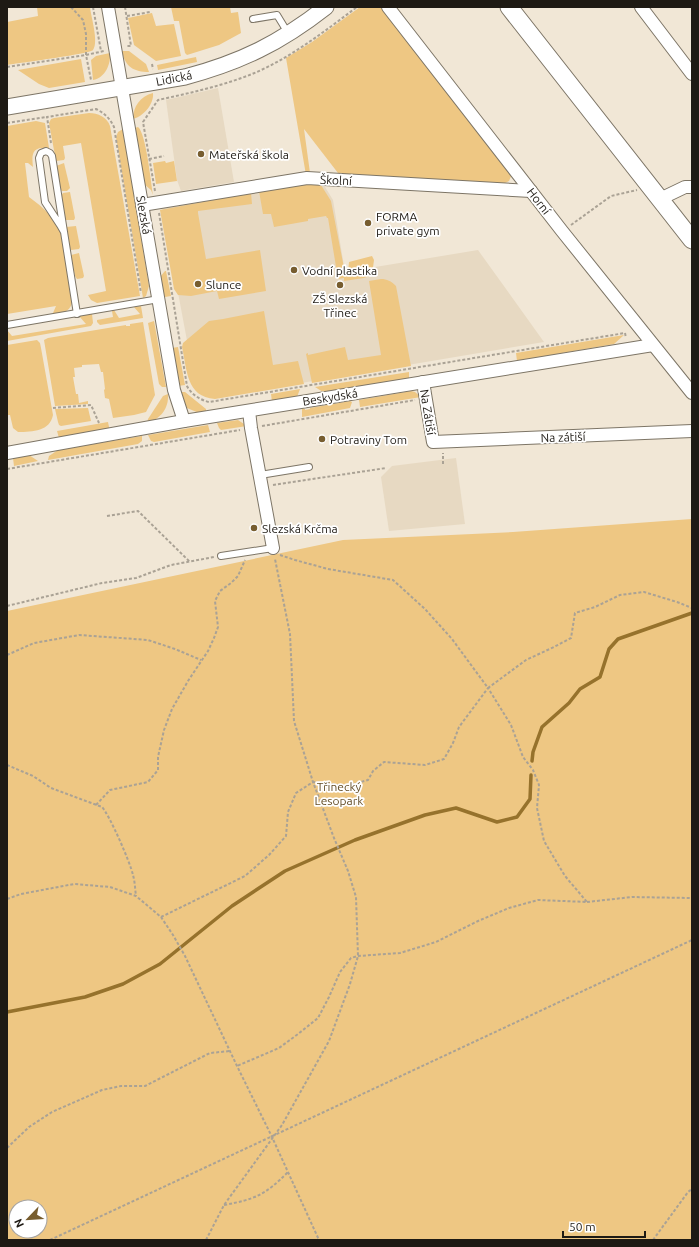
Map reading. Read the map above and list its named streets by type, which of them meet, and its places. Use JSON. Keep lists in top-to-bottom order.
{
  "streets": {
    "street": [
      "Lidická",
      "Školní",
      "Horní",
      "Slezská",
      "Beskydská",
      "Na Zátiší",
      "Na zátiší"
    ]
  },
  "crossings": [
    ["Lidická", "Slezská"],
    ["Školní", "Horní"],
    ["Školní", "Slezská"],
    ["Horní", "Beskydská"],
    ["Slezská", "Beskydská"],
    ["Beskydská", "Na Zátiší"],
    ["Na Zátiší", "Na zátiší"]
  ],
  "parks": ["Třinecký Lesopark"],
  "places": [
    "Mateřská škola",
    "FORMA private gym",
    "Vodní plastika",
    "Slunce",
    "ZŠ Slezská Třinec",
    "Potraviny Tom",
    "Slezská Krčma"
  ],
  "scale_bar": "50 m",
  "north": "bottom left"
}
